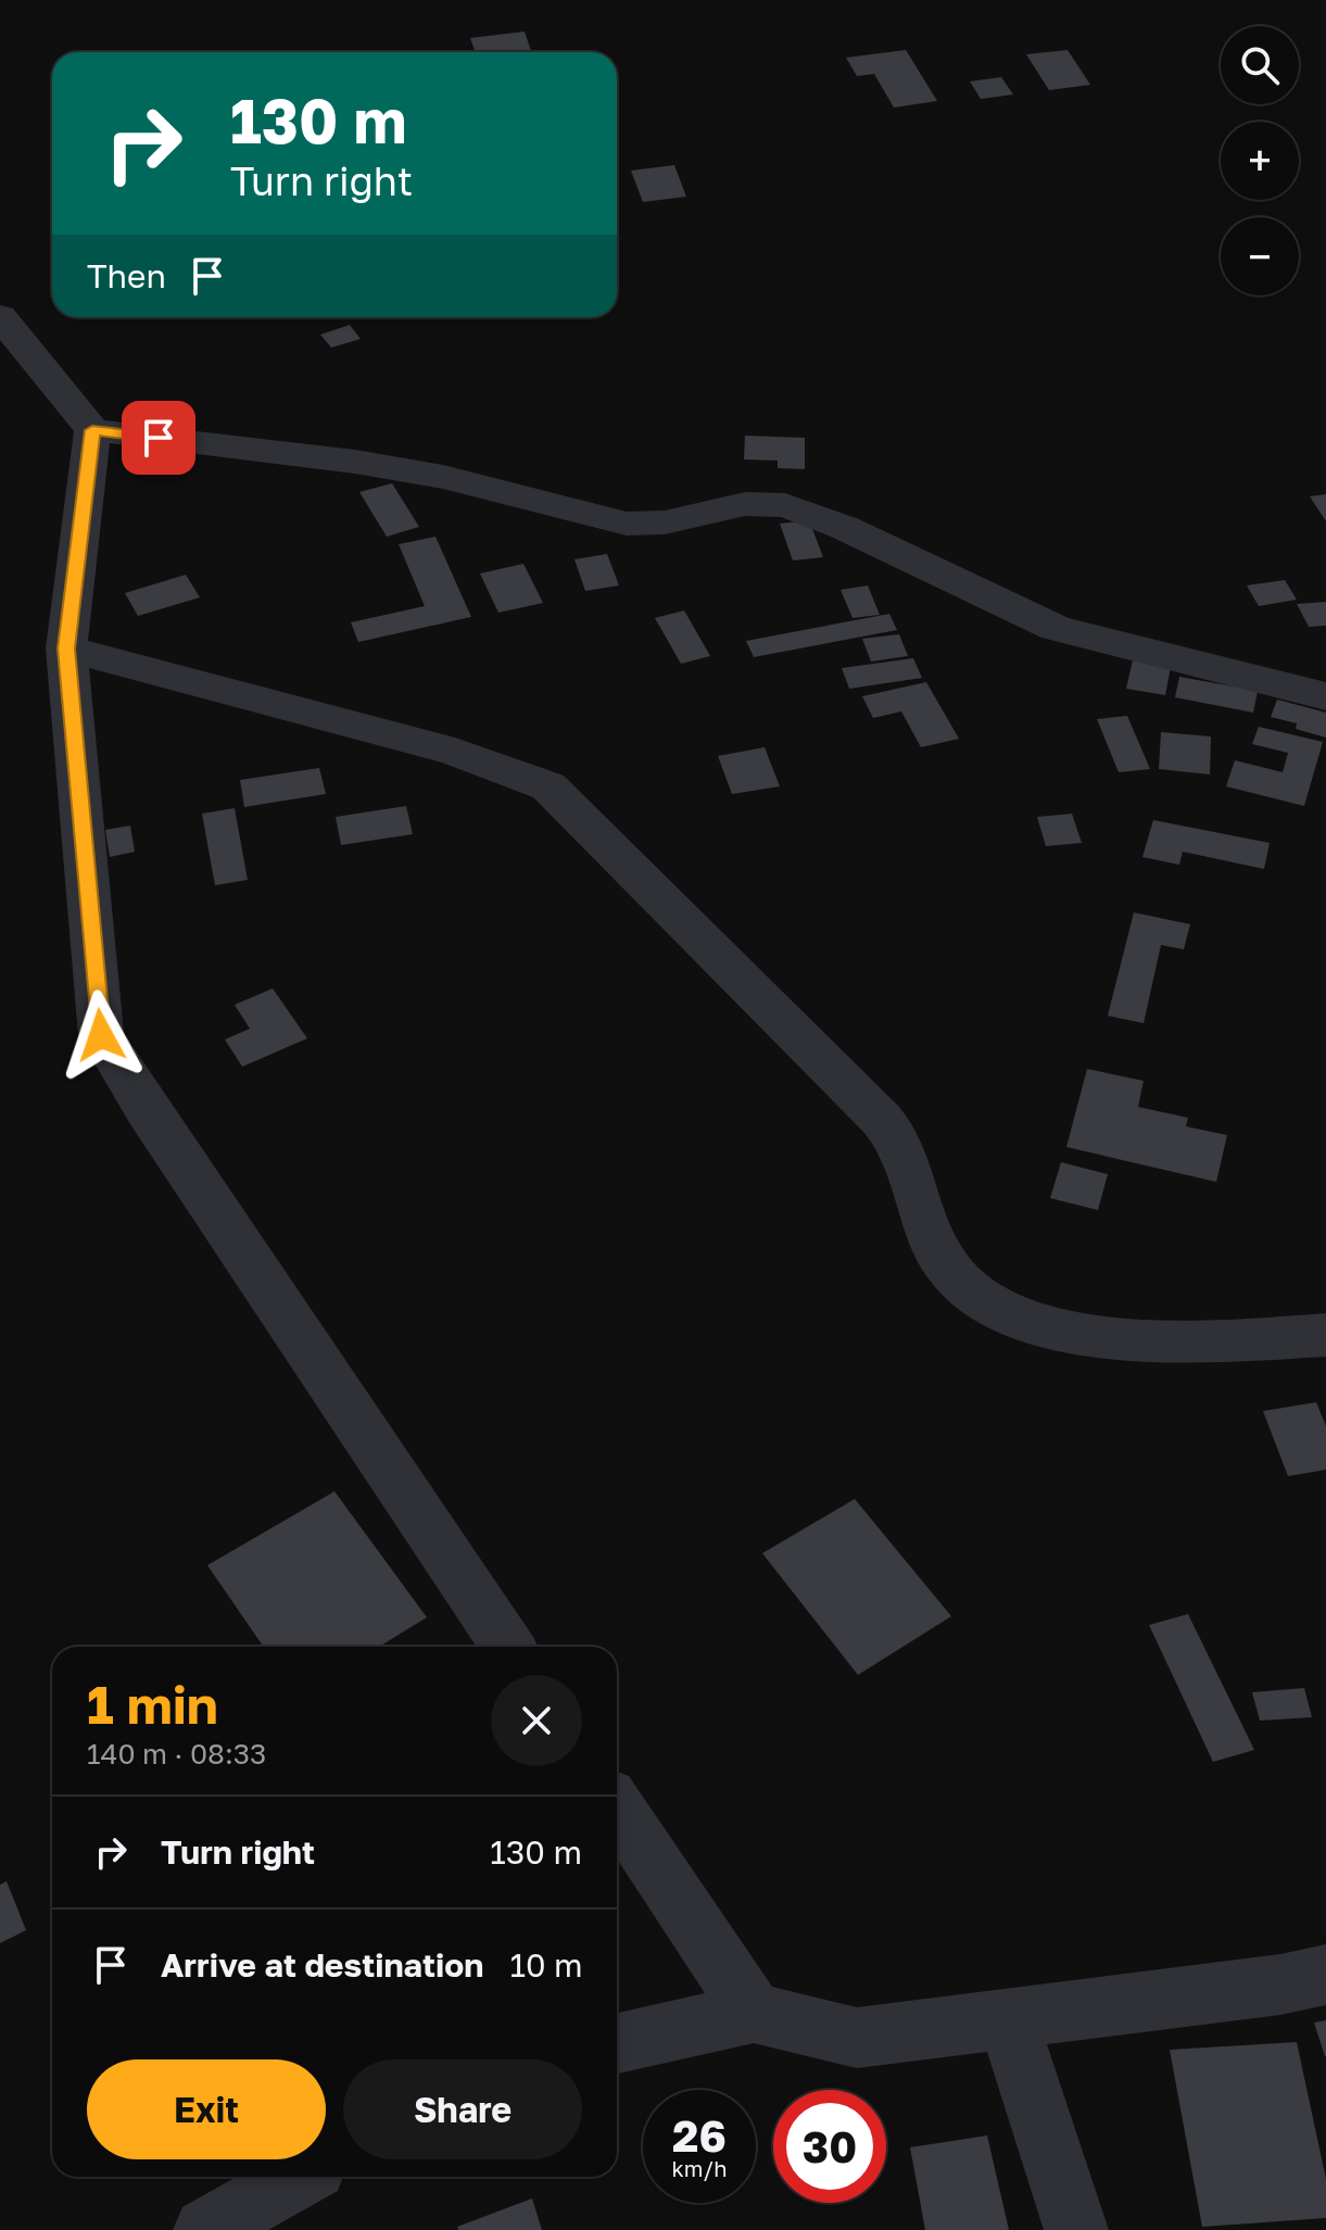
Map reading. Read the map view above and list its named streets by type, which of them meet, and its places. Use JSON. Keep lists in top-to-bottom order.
{
  "page": {
    "map_buttons": ["+", "−"],
    "turn": ["130 m", "Turn right"],
    "then": "Then",
    "heading": ["1 min", "140 m · 08:33"],
    "list": [
      {
        "name": "Turn right",
        "value": "130 m"
      },
      {
        "name": "Arrive at destination",
        "value": "10 m"
      }
    ],
    "buttons": ["Exit", "Share"],
    "speed": "26 km/h",
    "limit": "30"
  }
}
